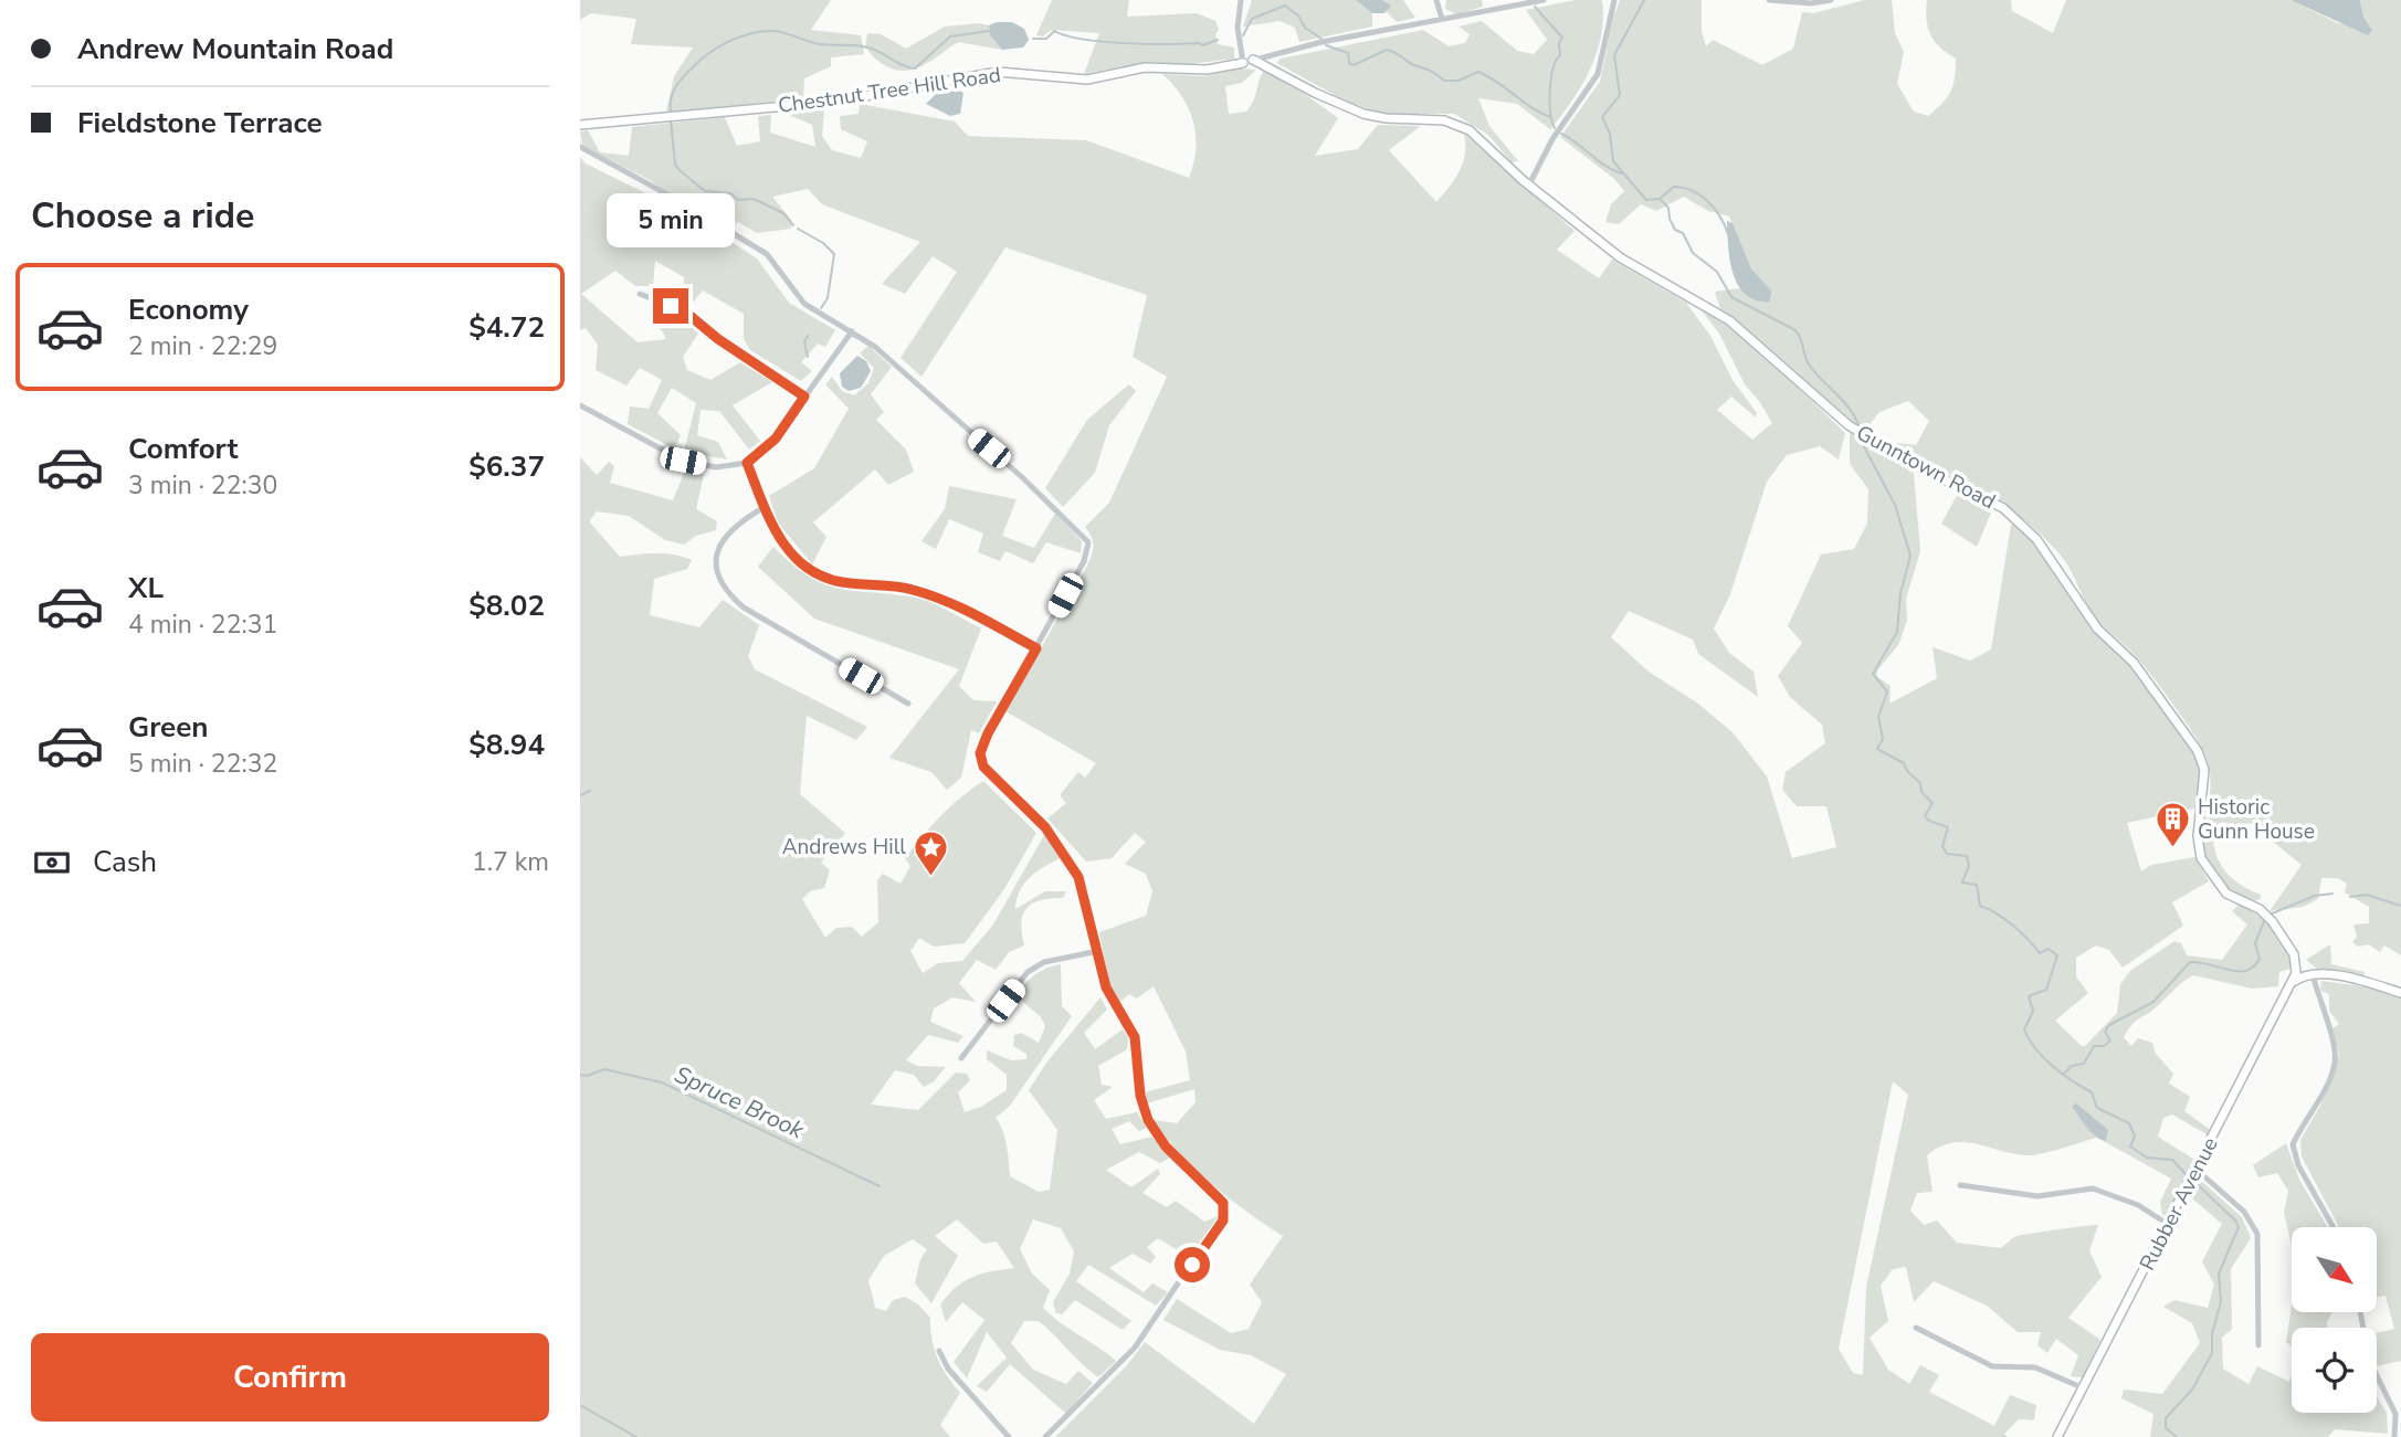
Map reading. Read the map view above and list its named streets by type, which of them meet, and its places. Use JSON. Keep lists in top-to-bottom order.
{
  "streets": {
    "street": ["Chestnut Tree Hill Road", "Gunntown Road", "Rubber Avenue"]
  },
  "crossings": [
    ["Gunntown Road", "Rubber Avenue"]
  ],
  "water": ["Spruce Brook"],
  "places": {
    "building": ["Historic Gunn House"],
    "place": ["Andrews Hill"]
  },
  "north": "bottom right",
  "page": {
    "banner": ["Andrew Mountain Road", "Fieldstone Terrace"],
    "heading": "Choose a ride",
    "bubble": "5 min",
    "list": [
      {
        "name": "Economy",
        "note": "2 min · 22:29",
        "value": "$4.72"
      },
      {
        "name": "Comfort",
        "note": "3 min · 22:30",
        "value": "$6.37"
      },
      {
        "name": "XL",
        "note": "4 min · 22:31",
        "value": "$8.02"
      },
      {
        "name": "Green",
        "note": "5 min · 22:32",
        "value": "$8.94"
      }
    ],
    "pay": ["Cash", "1.7 km"],
    "buttons": "Confirm"
  }
}
